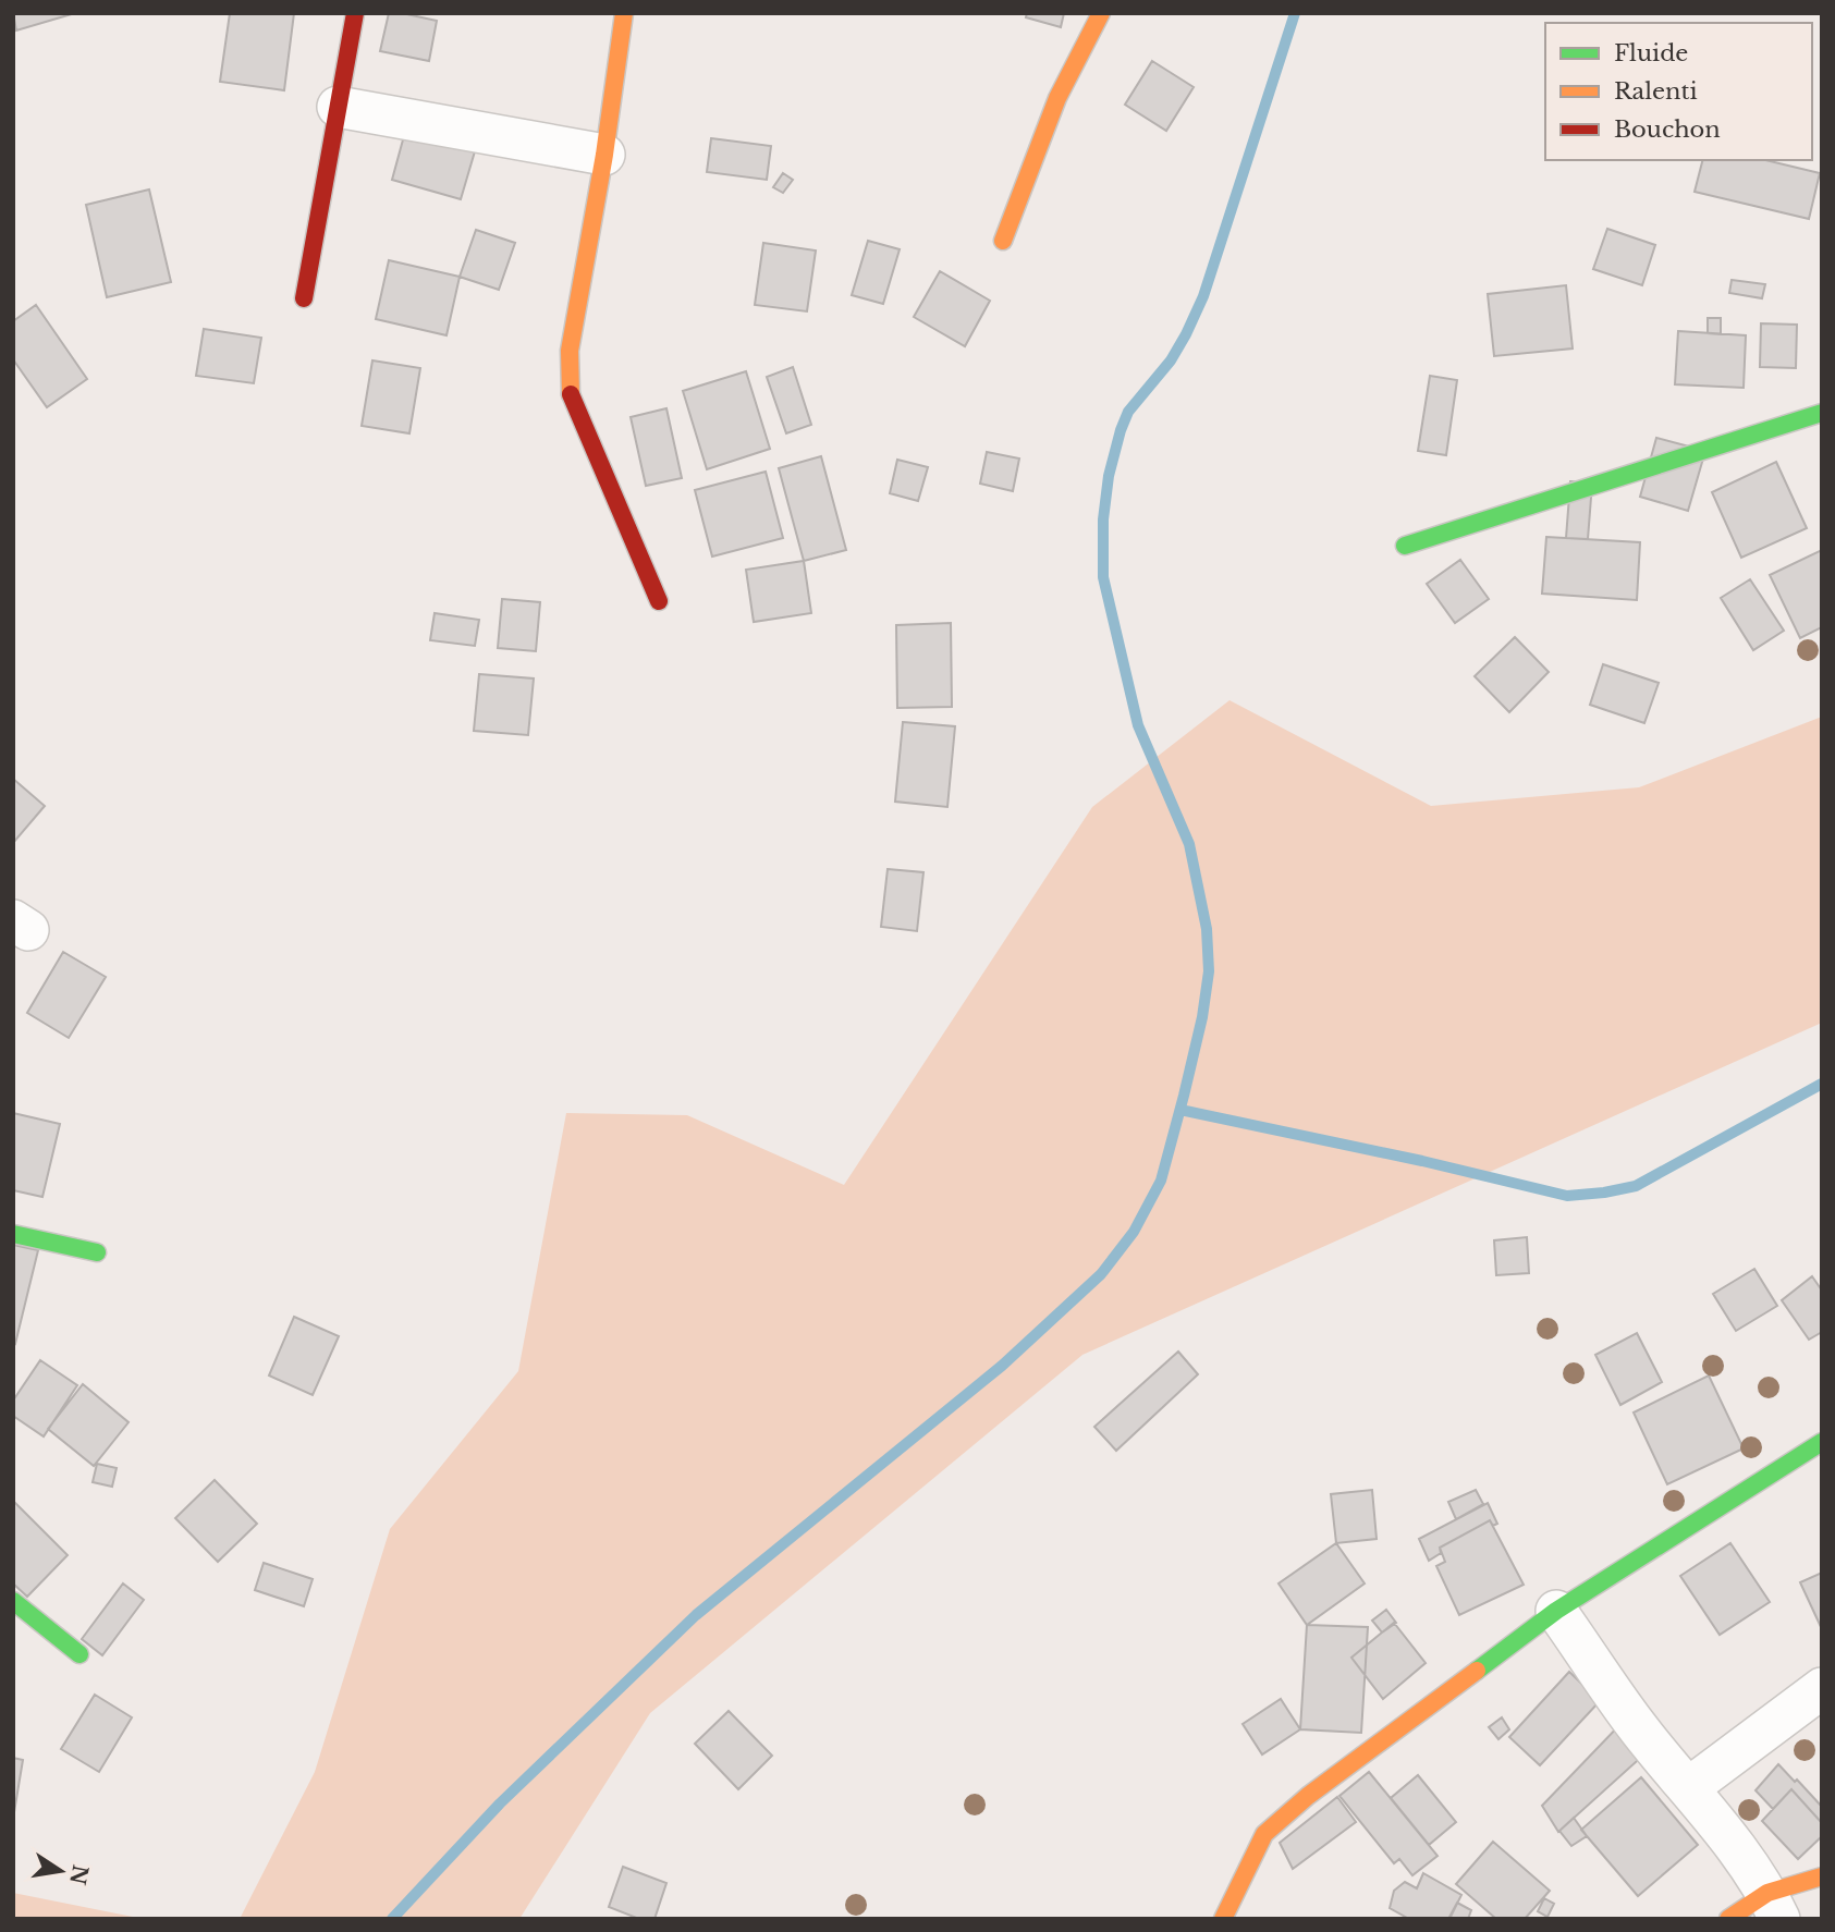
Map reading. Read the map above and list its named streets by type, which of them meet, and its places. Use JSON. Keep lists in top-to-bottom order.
{
  "legend": ["Fluide", "Ralenti", "Bouchon"],
  "north": "right"
}
